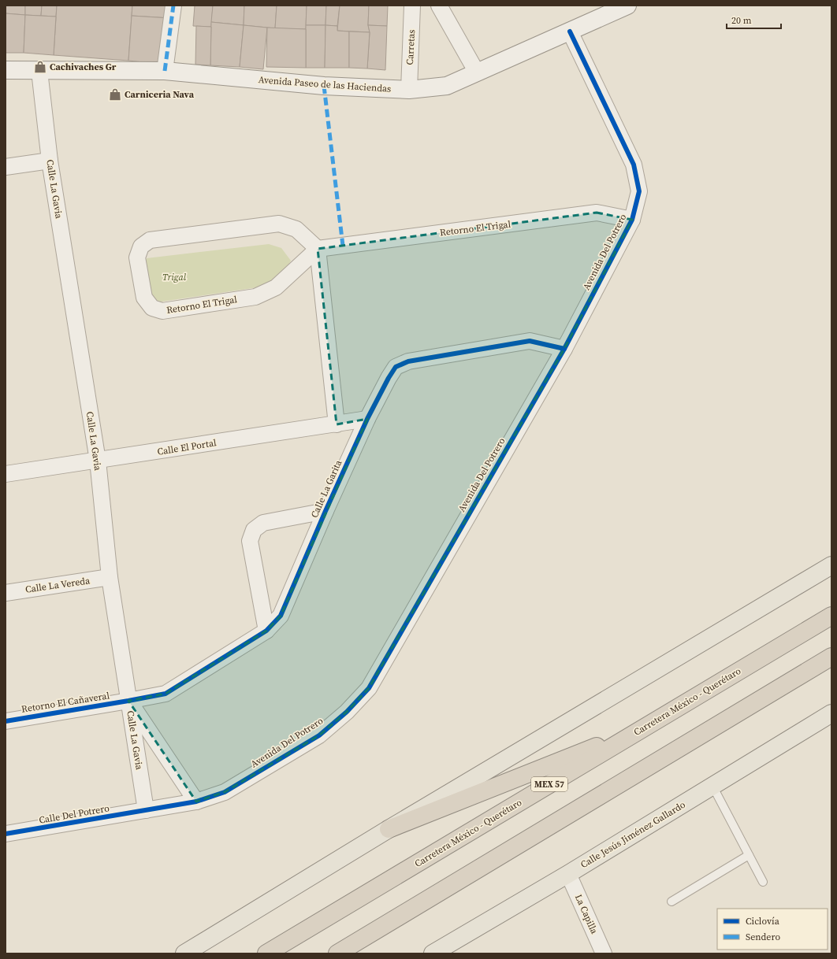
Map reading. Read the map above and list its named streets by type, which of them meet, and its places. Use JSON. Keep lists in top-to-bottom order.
{
  "streets": {
    "highway": ["Carretera México - Querétaro", "MEX 57"],
    "main road": ["Calle Jesús Jiménez Gallardo"],
    "street": [
      "Carretas",
      "Avenida Paseo de las Haciendas",
      "Calle La Gavia",
      "Retorno El Trigal",
      "Avenida Del Potrero",
      "Calle El Portal",
      "Calle La Garita",
      "Calle La Vereda",
      "Retorno El Cañaveral",
      "Calle Del Potrero",
      "La Capilla"
    ]
  },
  "crossings": [
    ["Carretas", "Avenida Paseo de las Haciendas"],
    ["Avenida Paseo de las Haciendas", "Calle La Gavia"],
    ["Avenida Paseo de las Haciendas", "Avenida Del Potrero"],
    ["Calle La Gavia", "Avenida Del Potrero"],
    ["Calle La Gavia", "Calle El Portal"],
    ["Calle La Gavia", "Calle La Garita"],
    ["Calle La Gavia", "Calle La Vereda"],
    ["Calle La Gavia", "Retorno El Cañaveral"],
    ["Calle La Gavia", "Calle Del Potrero"],
    ["Retorno El Trigal", "Avenida Del Potrero"],
    ["Avenida Del Potrero", "Calle La Garita"],
    ["Avenida Del Potrero", "Calle Del Potrero"],
    ["Calle El Portal", "Calle La Garita"],
    ["Calle La Garita", "Retorno El Cañaveral"],
    ["Calle Jesús Jiménez Gallardo", "La Capilla"]
  ],
  "parks": ["Trigal"],
  "places": {
    "shop": ["Cachivaches Gr", "Carniceria Nava"]
  },
  "legend": ["Ciclovía", "Sendero"],
  "scale_bar": "20 m"
}
